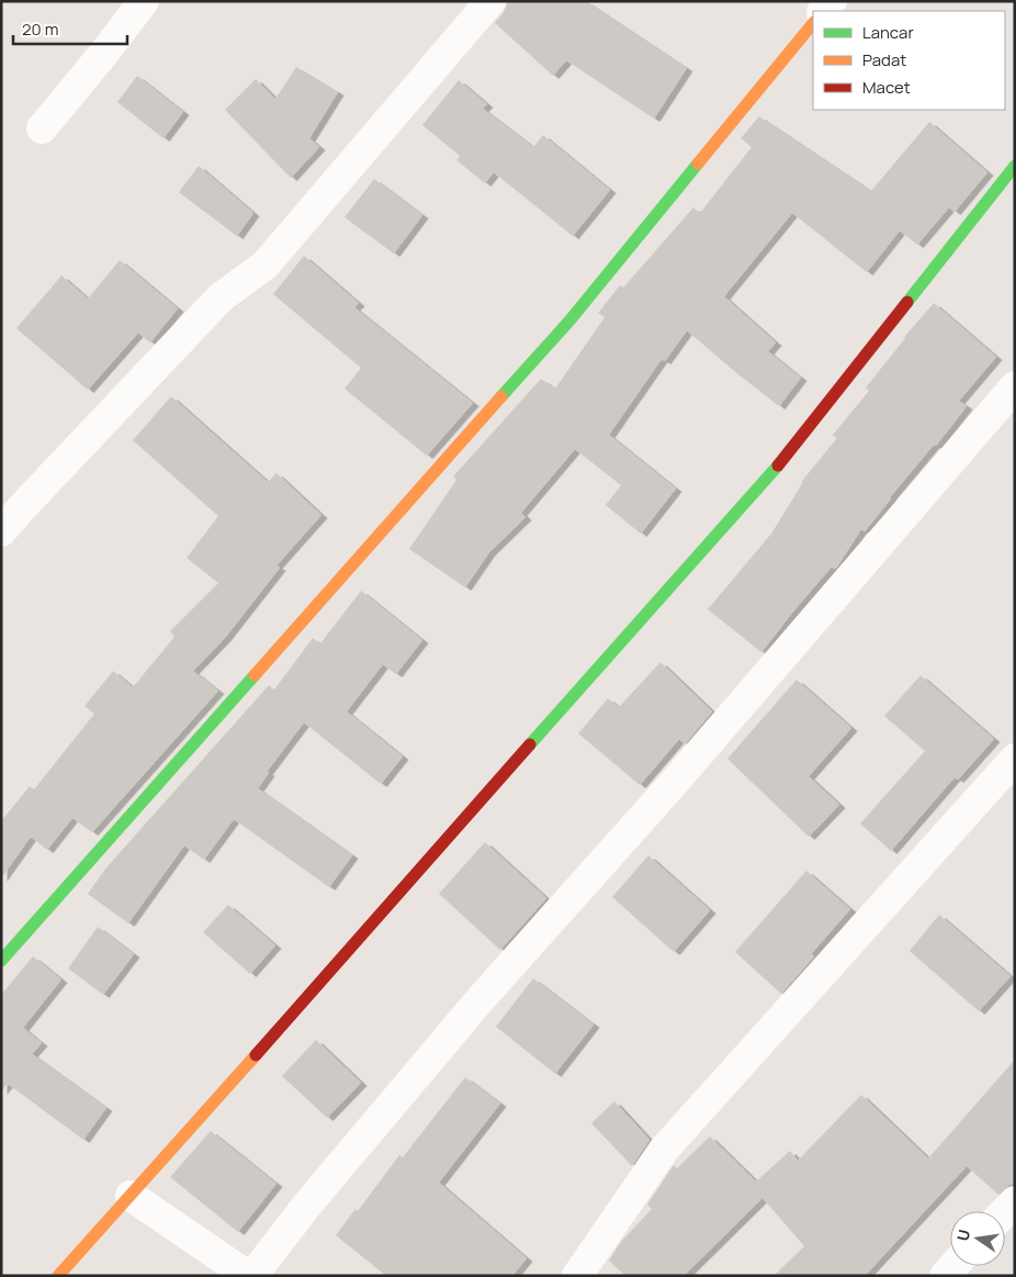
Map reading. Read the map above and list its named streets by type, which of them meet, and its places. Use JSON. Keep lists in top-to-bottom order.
{
  "legend": ["Lancar", "Padat", "Macet"],
  "scale_bar": "20 m",
  "north": "left"
}
